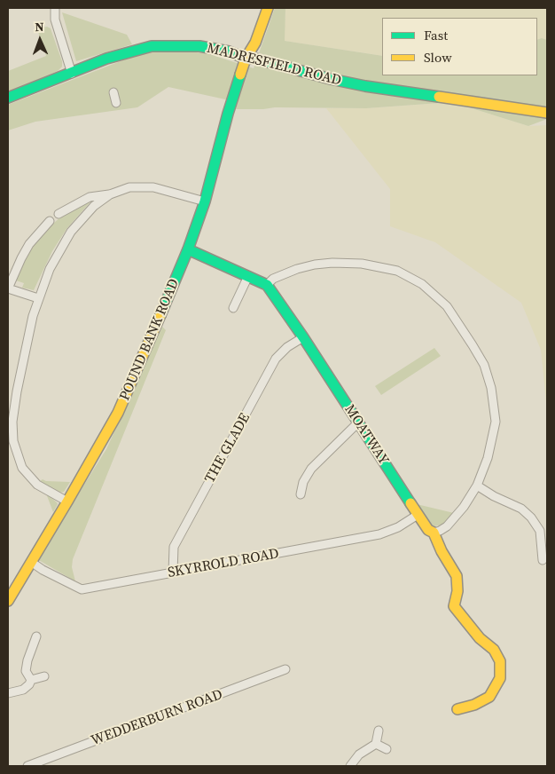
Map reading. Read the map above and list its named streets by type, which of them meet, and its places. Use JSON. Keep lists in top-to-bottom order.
{
  "streets": {
    "street": [
      "MADRESFIELD ROAD",
      "POUND BANK ROAD",
      "MOATWAY",
      "THE GLADE",
      "SKYRROLD ROAD",
      "WEDDERBURN ROAD"
    ]
  },
  "crossings": [
    ["MADRESFIELD ROAD", "POUND BANK ROAD"],
    ["POUND BANK ROAD", "MOATWAY"],
    ["POUND BANK ROAD", "SKYRROLD ROAD"],
    ["MOATWAY", "THE GLADE"],
    ["MOATWAY", "SKYRROLD ROAD"],
    ["THE GLADE", "SKYRROLD ROAD"]
  ],
  "legend": ["Fast", "Slow"],
  "north": "top"
}
